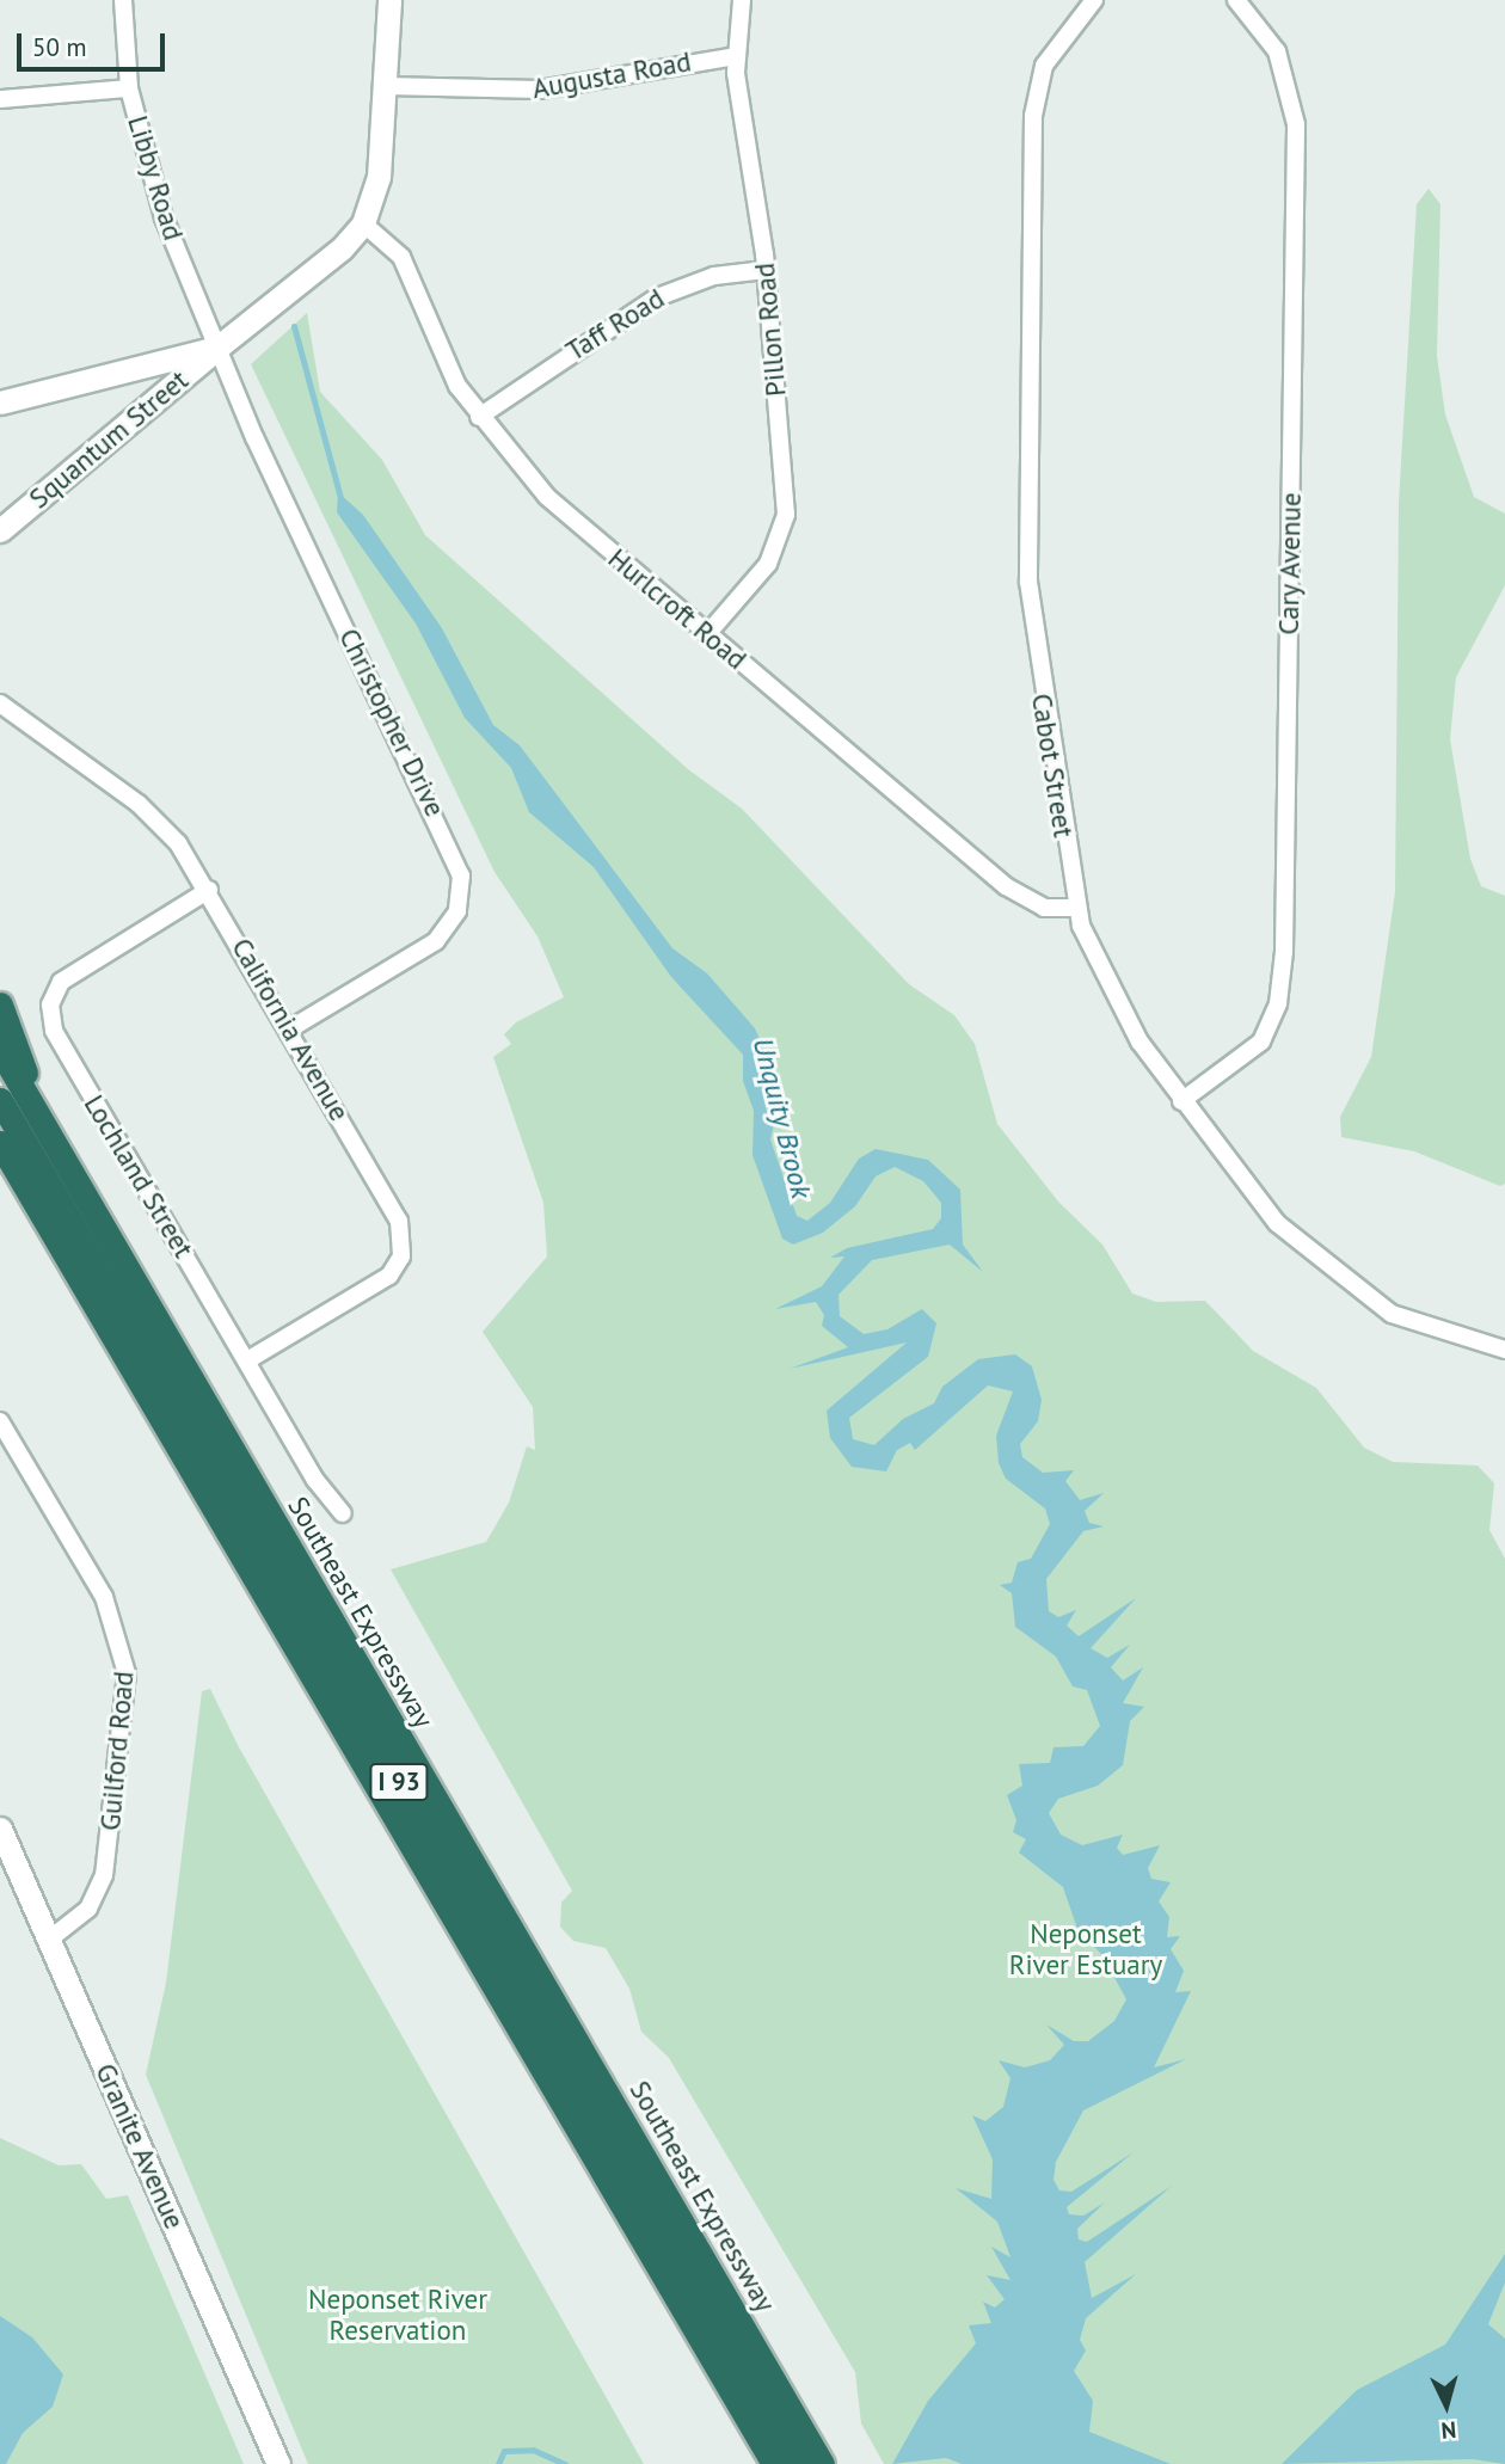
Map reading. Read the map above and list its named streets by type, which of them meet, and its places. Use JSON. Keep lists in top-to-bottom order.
{
  "streets": {
    "highway": ["Southeast Expressway", "I 93"],
    "main road": ["Squantum Street", "Granite Avenue"],
    "street": [
      "Augusta Road",
      "Libby Road",
      "Taff Road",
      "Pillon Road",
      "Cary Avenue",
      "Hurlcroft Road",
      "Christopher Drive",
      "Cabot Street",
      "California Avenue",
      "Lochland Street",
      "Guilford Road"
    ]
  },
  "crossings": [
    ["Augusta Road", "Pillon Road"],
    ["Augusta Road", "Squantum Street"],
    ["Libby Road", "Squantum Street"],
    ["Libby Road", "Christopher Drive"],
    ["Taff Road", "Pillon Road"],
    ["Taff Road", "Hurlcroft Road"],
    ["Pillon Road", "Hurlcroft Road"],
    ["Squantum Street", "Hurlcroft Road"],
    ["Squantum Street", "Christopher Drive"],
    ["Cary Avenue", "Cabot Street"],
    ["Hurlcroft Road", "Cabot Street"],
    ["Christopher Drive", "California Avenue"],
    ["California Avenue", "Lochland Street"],
    ["Guilford Road", "Granite Avenue"]
  ],
  "water": ["Unquity Brook"],
  "parks": ["Neponset River Estuary", "Neponset River Reservation"],
  "scale_bar": "50 m",
  "north": "bottom"
}
